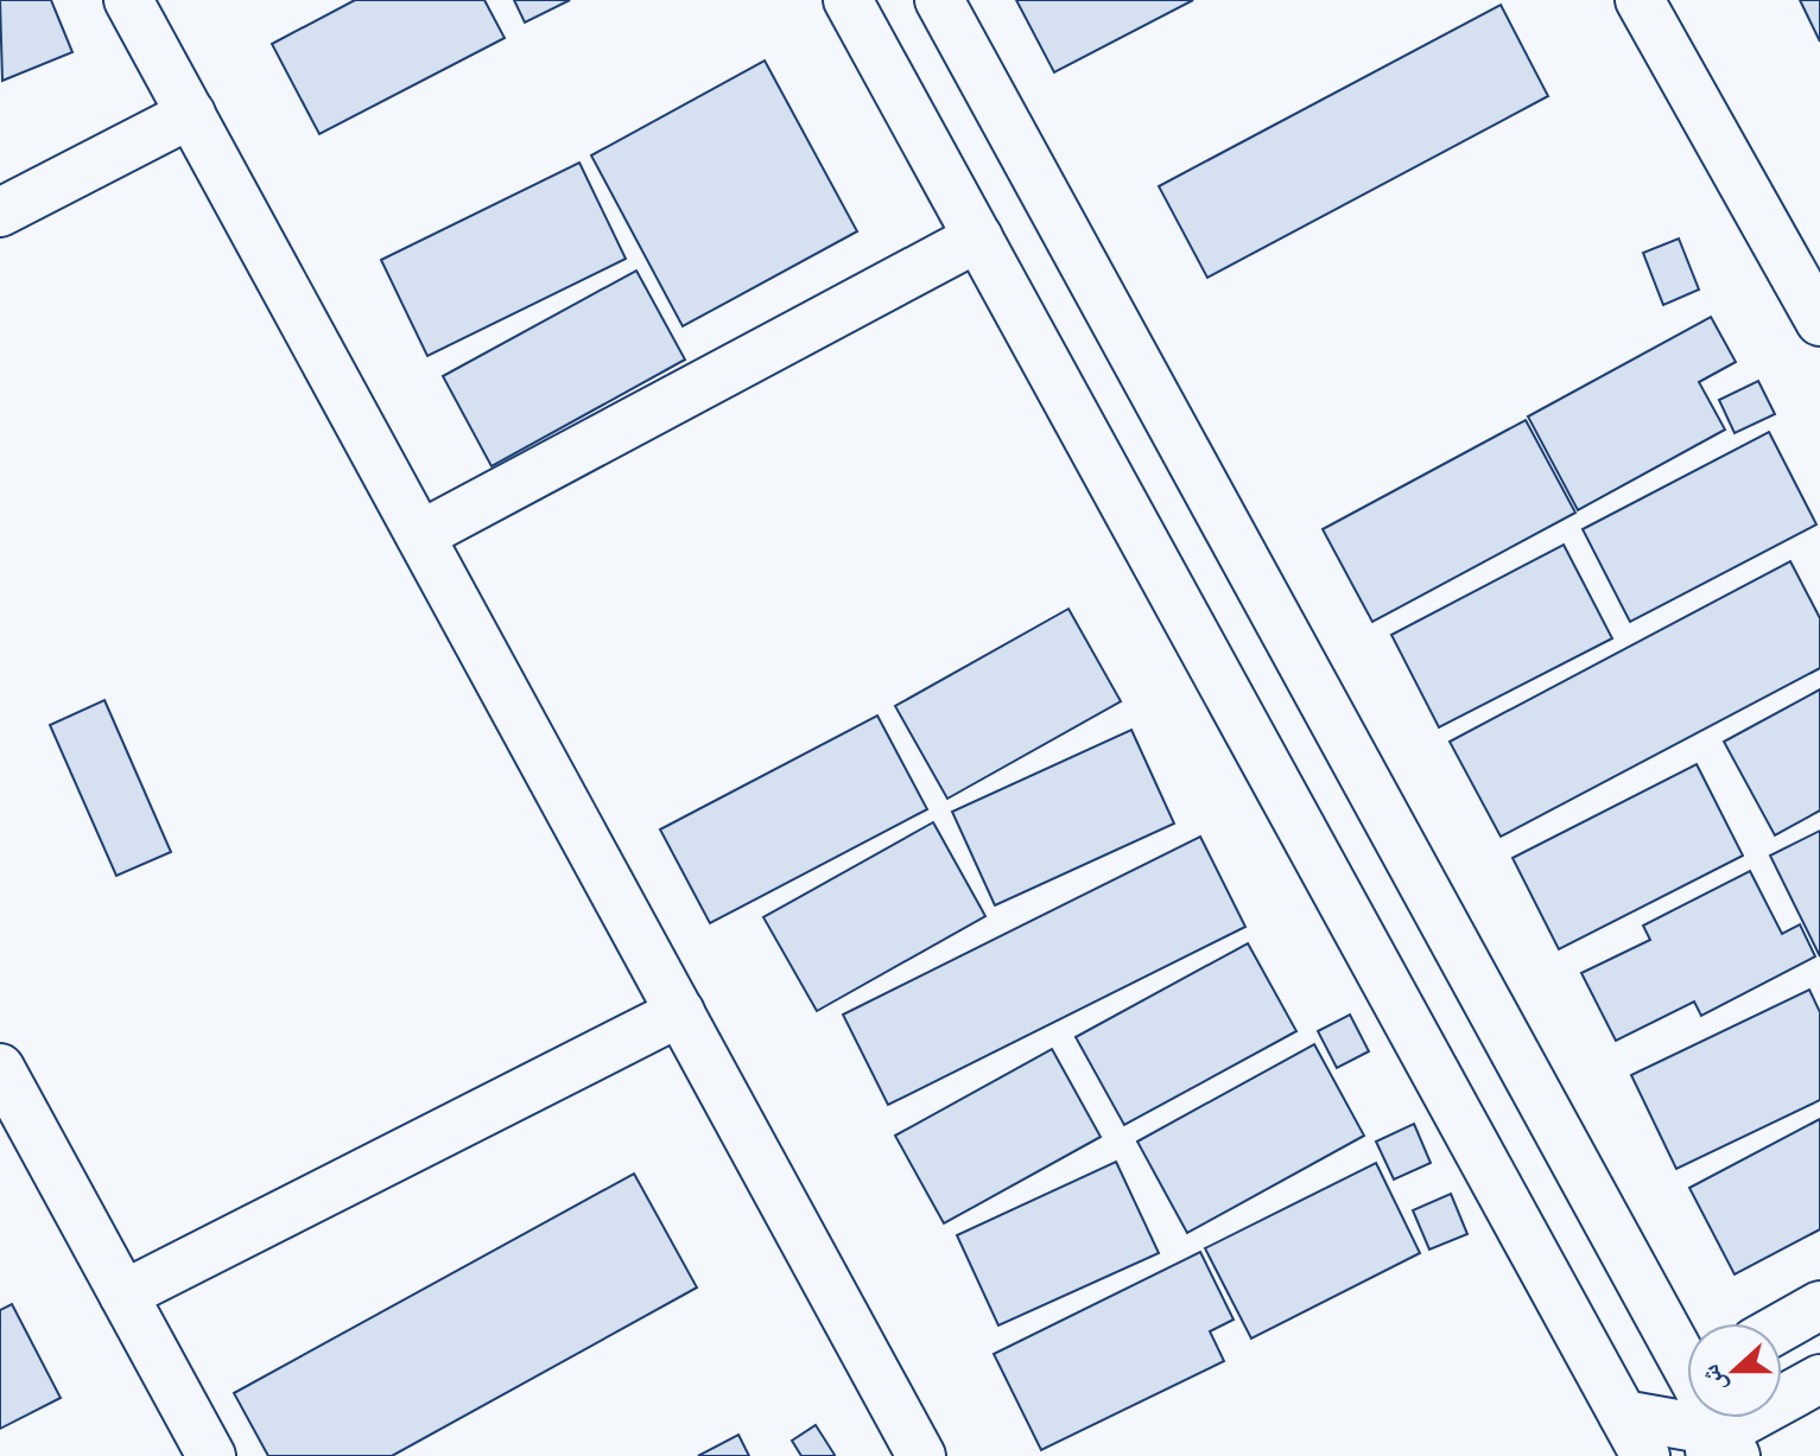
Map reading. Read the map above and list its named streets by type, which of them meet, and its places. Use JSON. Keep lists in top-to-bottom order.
{
  "north": "left"
}
